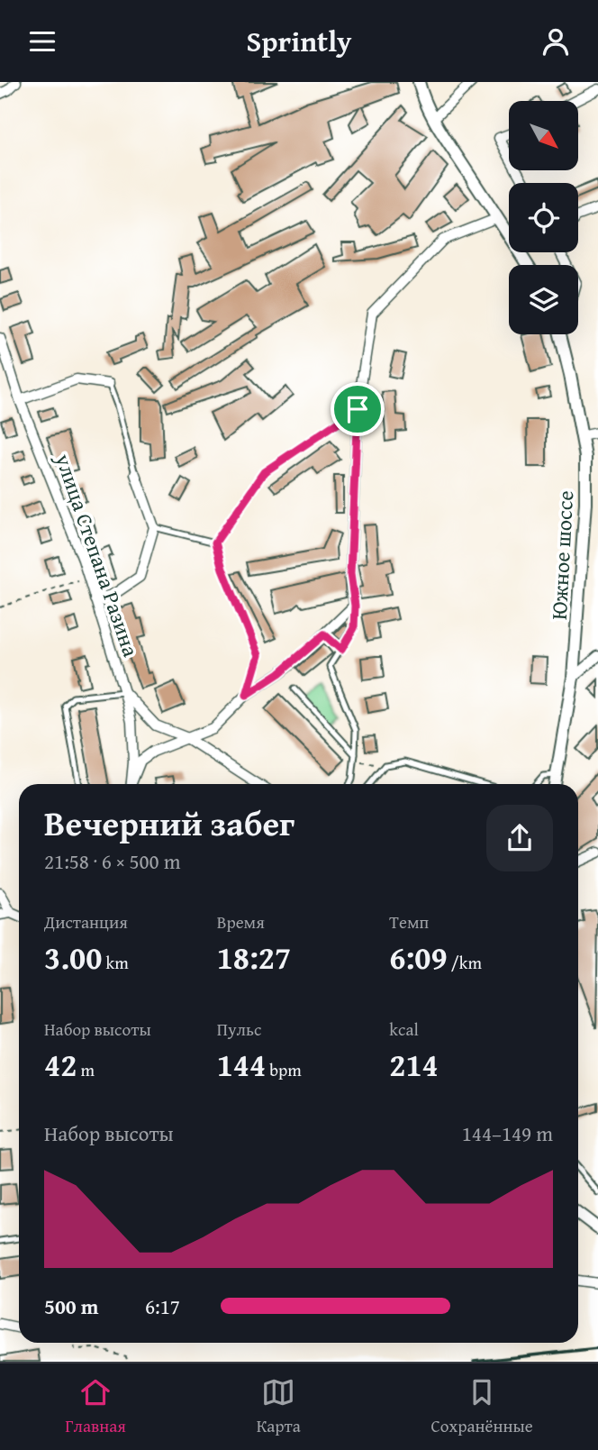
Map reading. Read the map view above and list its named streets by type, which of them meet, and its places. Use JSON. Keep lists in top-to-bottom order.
{
  "streets": {
    "street": ["улица Степана Разина", "Южное шоссе"]
  },
  "north": "bottom right",
  "page": {
    "header": "Sprintly",
    "heading": ["Вечерний забег", "21:58 · 6 × 500 m"],
    "stats": [
      ["Дистанция", "3.00 km"],
      ["Время", "18:27"],
      ["Темп", "6:09 /km"],
      ["Набор высоты", "42 m"],
      ["Пульс", "144 bpm"],
      ["kcal", "214"]
    ],
    "chart": ["Набор высоты", "144–149 m"],
    "list": [
      {
        "name": "500 m",
        "note": "6:17"
      }
    ],
    "tabs": ["Главная", "Карта", "Сохранённые"]
  }
}
